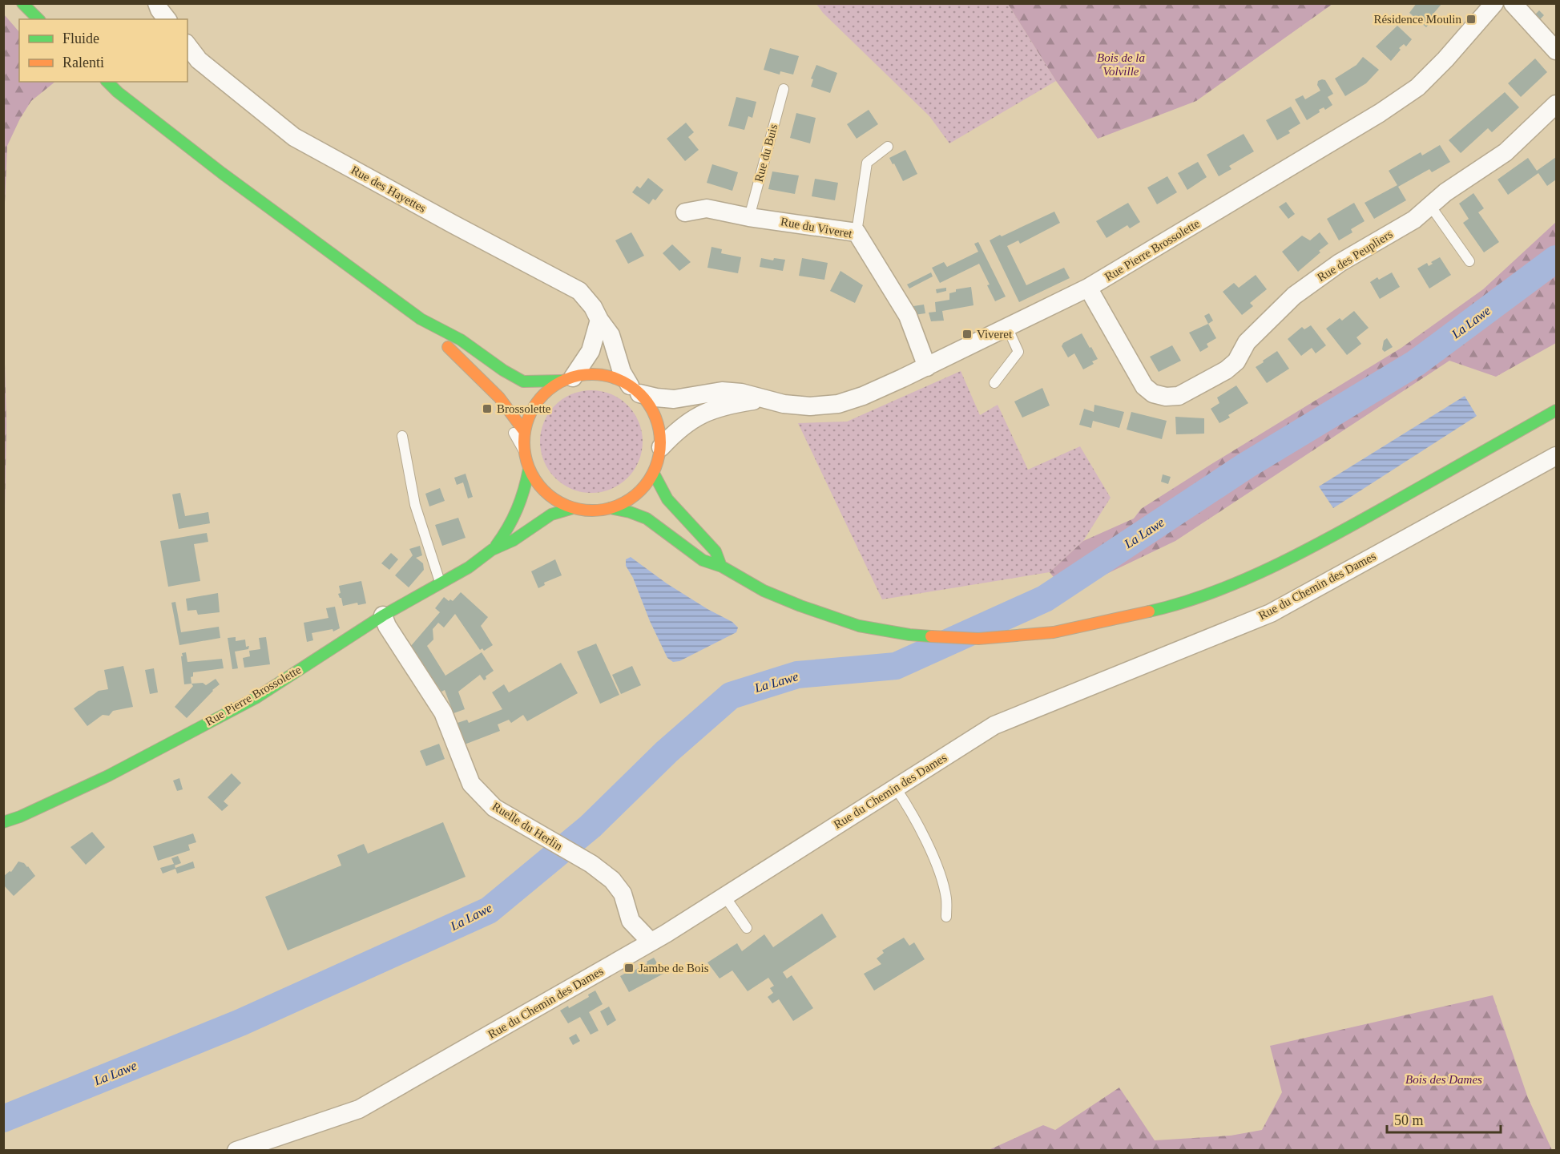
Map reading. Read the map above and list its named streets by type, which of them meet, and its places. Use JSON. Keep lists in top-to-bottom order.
{
  "streets": {
    "main road": ["Rue Pierre Brossolette"],
    "street": [
      "Rue des Hayettes",
      "Rue du Viveret",
      "Rue des Peupliers",
      "Rue du Chemin des Dames",
      "Ruelle du Herlin"
    ],
    "lane": ["Rue du Buis"]
  },
  "crossings": [
    ["Rue du Buis", "Rue du Viveret"],
    ["Rue des Hayettes", "Rue Pierre Brossolette"],
    ["Rue du Viveret", "Rue Pierre Brossolette"],
    ["Rue Pierre Brossolette", "Rue des Peupliers"],
    ["Rue Pierre Brossolette", "Ruelle du Herlin"],
    ["Rue du Chemin des Dames", "Ruelle du Herlin"]
  ],
  "water": ["La Lawe"],
  "parks": ["Bois de la Volville", "Bois des Dames"],
  "places": {
    "transit": [
      "Résidence Moulin",
      "Viveret",
      "Brossolette",
      "Jambe de Bois"
    ]
  },
  "legend": ["Fluide", "Ralenti"],
  "scale_bar": "50 m"
}
